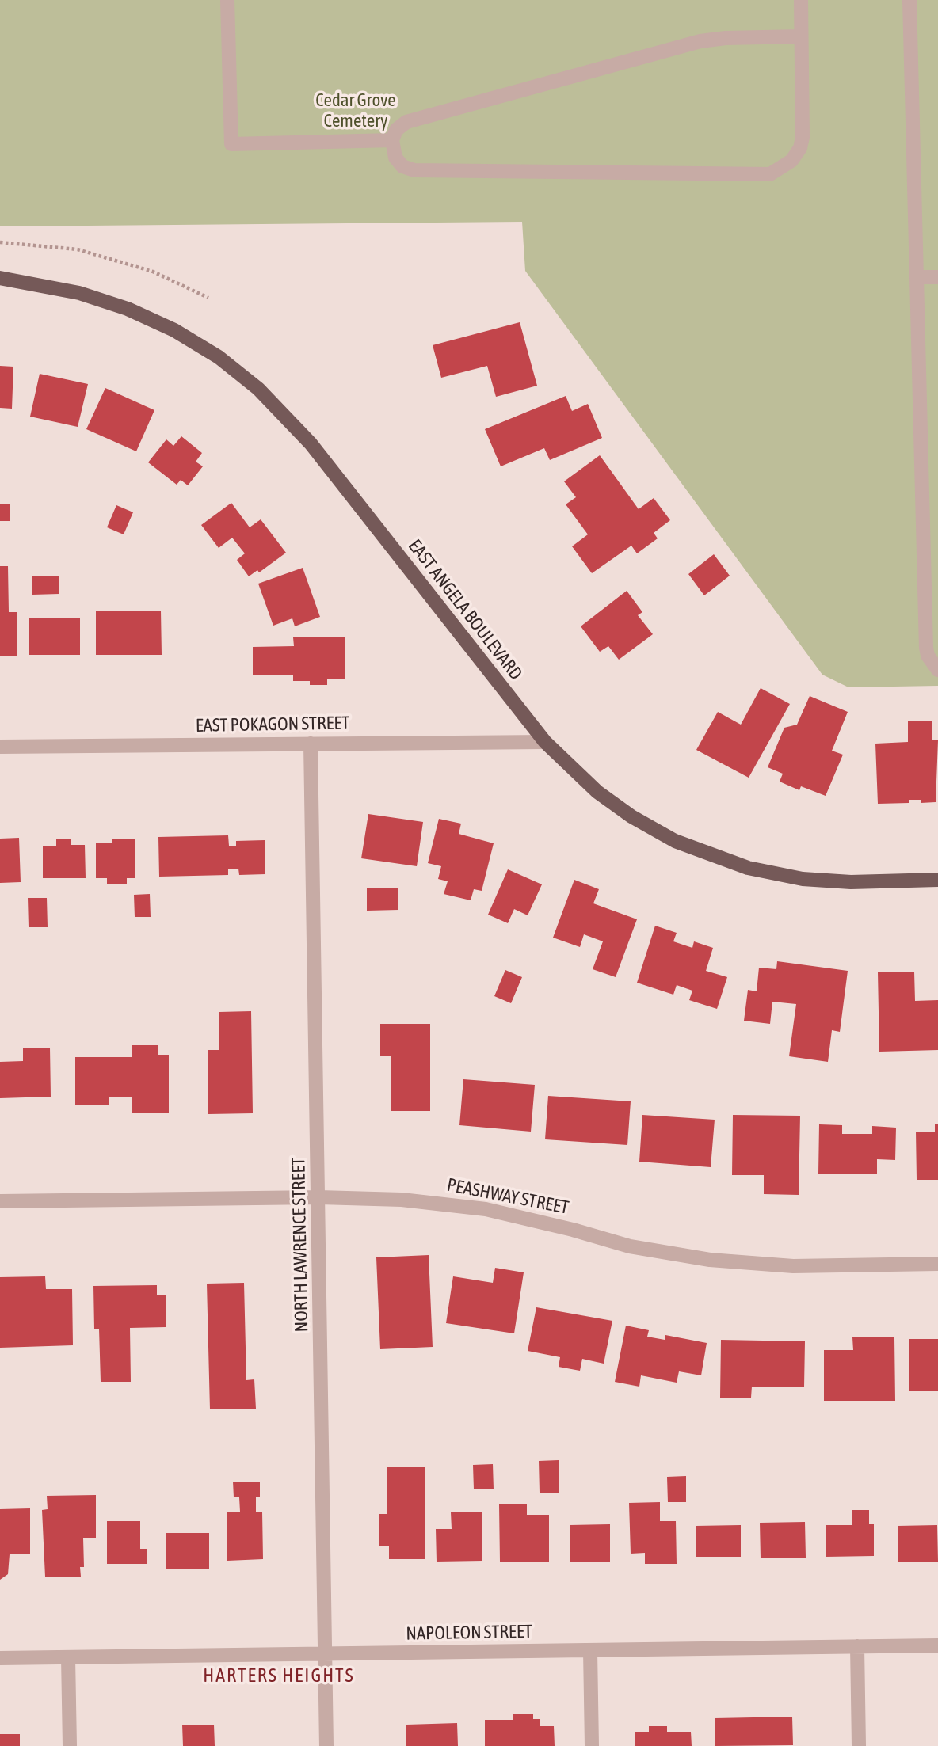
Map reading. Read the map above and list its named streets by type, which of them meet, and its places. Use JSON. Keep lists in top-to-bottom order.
{
  "streets": {
    "main road": ["EAST ANGELA BOULEVARD"],
    "street": [
      "EAST POKAGON STREET",
      "PEASHWAY STREET",
      "NORTH LAWRENCE STREET",
      "NAPOLEON STREET"
    ]
  },
  "crossings": [
    ["EAST ANGELA BOULEVARD", "EAST POKAGON STREET"],
    ["EAST POKAGON STREET", "NORTH LAWRENCE STREET"],
    ["PEASHWAY STREET", "NORTH LAWRENCE STREET"],
    ["NORTH LAWRENCE STREET", "NAPOLEON STREET"]
  ],
  "districts": ["HARTERS HEIGHTS"],
  "parks": ["Cedar Grove Cemetery"]
}
